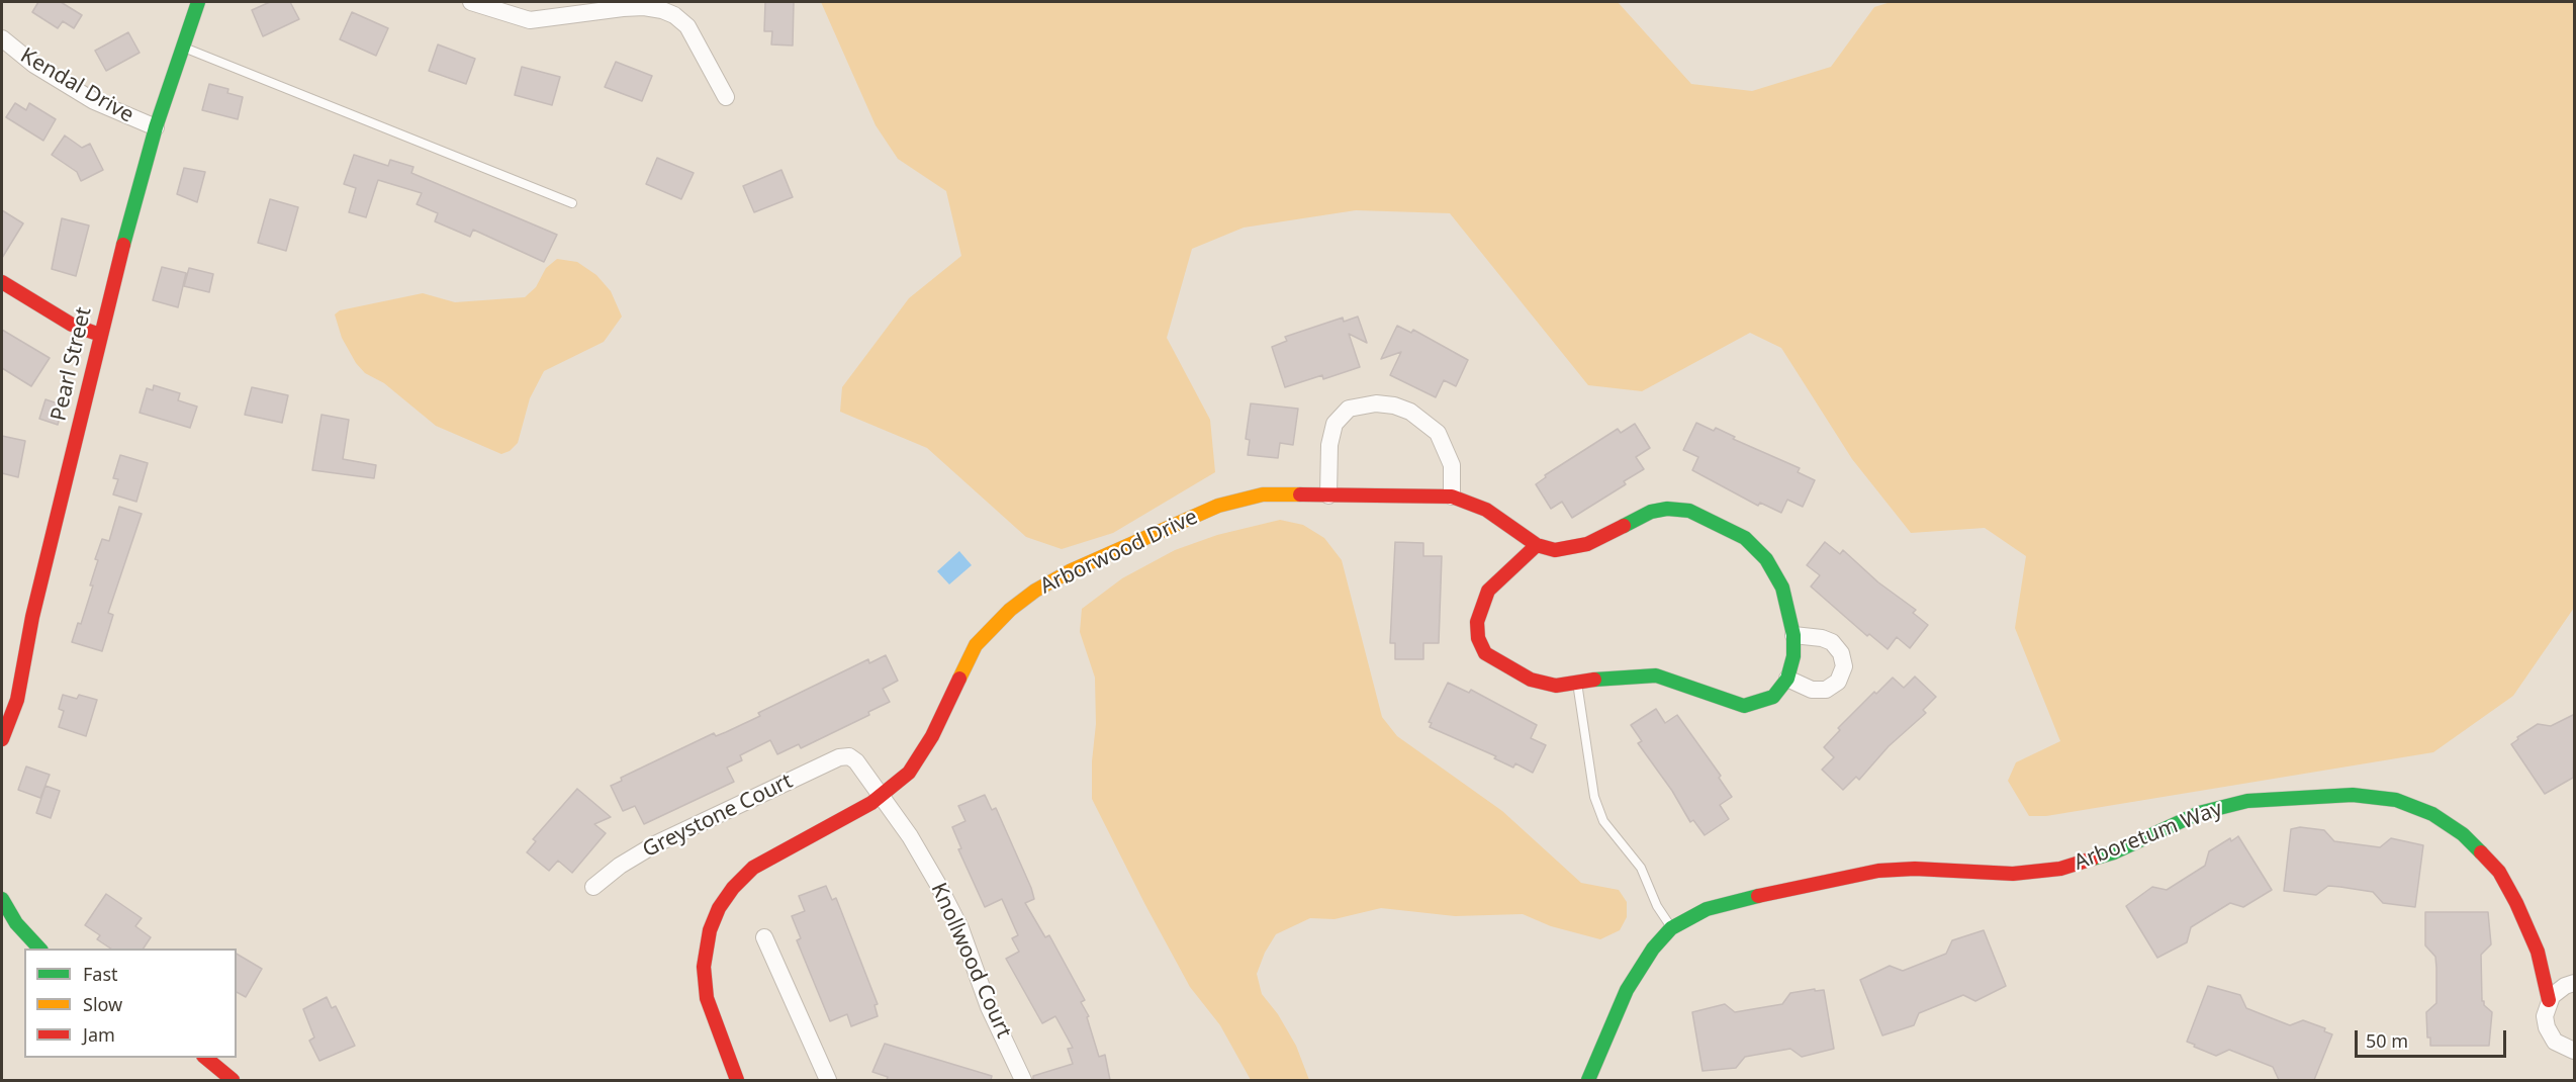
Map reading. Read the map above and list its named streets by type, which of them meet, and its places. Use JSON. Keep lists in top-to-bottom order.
{
  "streets": {
    "street": [
      "Kendal Drive",
      "Pearl Street",
      "Arborwood Drive",
      "Greystone Court",
      "Arboretum Way",
      "Knollwood Court"
    ]
  },
  "crossings": [
    ["Kendal Drive", "Pearl Street"],
    ["Arborwood Drive", "Knollwood Court"],
    ["Greystone Court", "Knollwood Court"]
  ],
  "legend": ["Fast", "Slow", "Jam"],
  "scale_bar": "50 m"
}
